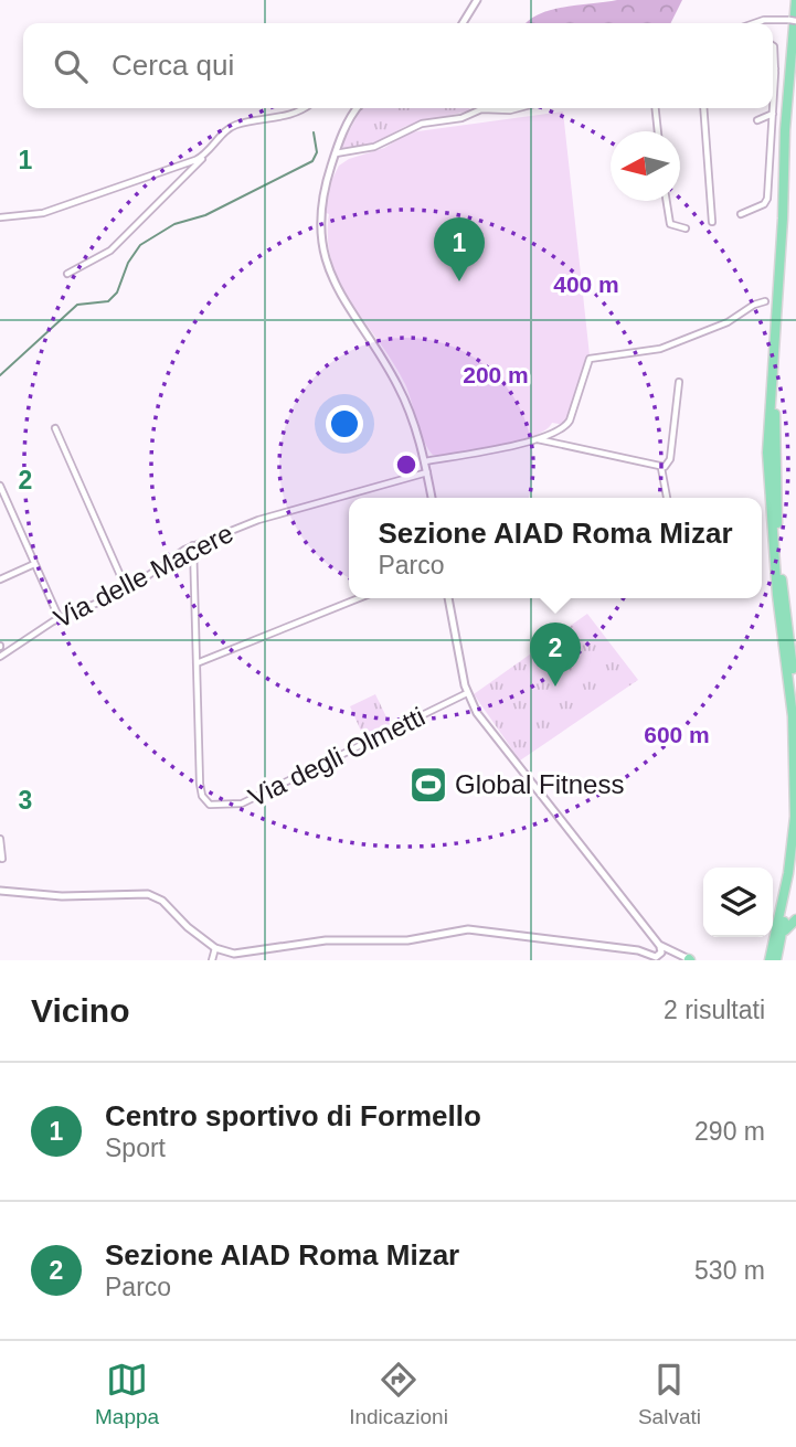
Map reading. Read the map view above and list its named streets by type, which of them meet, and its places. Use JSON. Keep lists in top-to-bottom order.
{
  "streets": {
    "street": ["Via delle Macere", "Via degli Olmetti"]
  },
  "crossings": [
    ["Via delle Macere", "Via degli Olmetti"]
  ],
  "places": {
    "sports": ["Global Fitness"]
  },
  "north": "left",
  "page": {
    "search": "Cerca qui",
    "pins": ["1", "2"],
    "popup": ["Sezione AIAD Roma Mizar", "Parco"],
    "heading": ["Vicino", "2 risultati"],
    "list": [
      {
        "mark": "1",
        "name": "Centro sportivo di Formello",
        "note": "Sport",
        "value": "290 m"
      },
      {
        "mark": "2",
        "name": "Sezione AIAD Roma Mizar",
        "note": "Parco",
        "value": "530 m"
      }
    ],
    "nav": ["Mappa", "Indicazioni", "Salvati"]
  },
  "grid": {
    "rows": ["1", "2", "3"]
  },
  "rings": ["400 m", "200 m", "600 m"]
}
